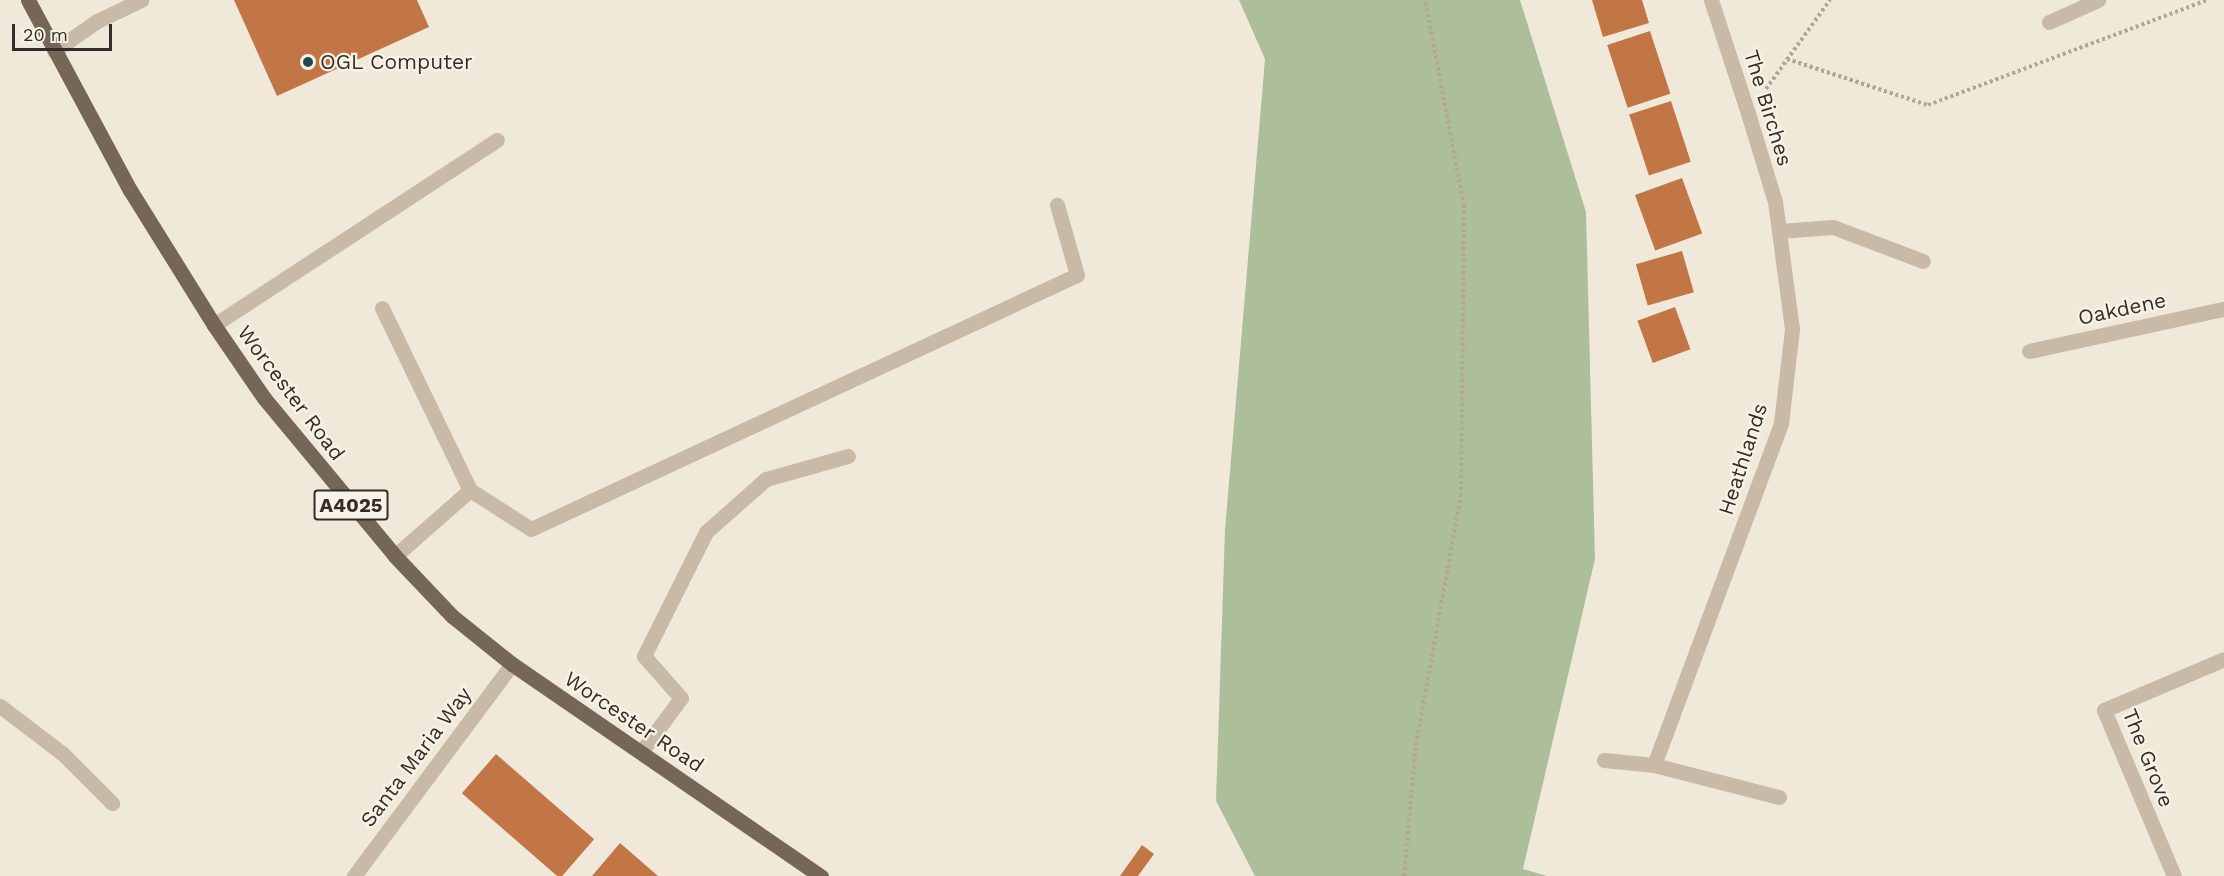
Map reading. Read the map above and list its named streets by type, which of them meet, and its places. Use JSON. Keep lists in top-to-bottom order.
{
  "streets": {
    "main road": ["Worcester Road", "A4025"],
    "street": [
      "The Birches",
      "Oakdene",
      "Heathlands",
      "Santa Maria Way",
      "The Grove"
    ]
  },
  "crossings": [
    ["The Birches", "Heathlands"],
    ["Worcester Road", "Santa Maria Way"]
  ],
  "places": ["OGL Computer"],
  "scale_bar": "20 m"
}
